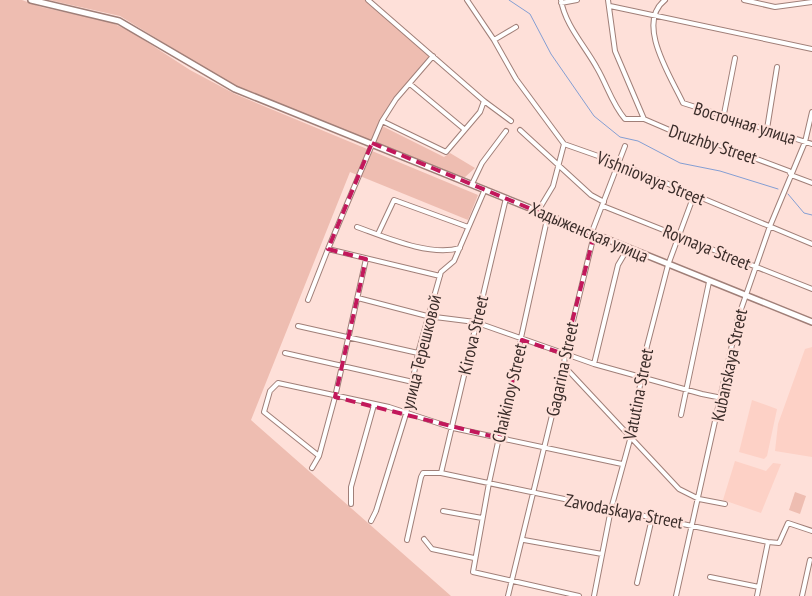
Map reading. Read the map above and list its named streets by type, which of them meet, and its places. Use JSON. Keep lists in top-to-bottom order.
{
  "streets": {
    "main road": ["Хадыженская улица"],
    "street": [
      "Восточная улица",
      "Druzhby Street",
      "Vishniovaya Street",
      "Rovnaya Street",
      "Kirova Street",
      "улица Терешковой",
      "Kubanskaya Street",
      "Gagarina Street",
      "Chaikinoy Street",
      "Vatutina Street",
      "Zavodaskaya Street"
    ]
  },
  "crossings": [
    ["Восточная улица", "Kubanskaya Street"],
    ["Druzhby Street", "Kubanskaya Street"],
    ["Vishniovaya Street", "Kubanskaya Street"],
    ["Vishniovaya Street", "Gagarina Street"],
    ["Vishniovaya Street", "Vatutina Street"],
    ["Хадыженская улица", "Kirova Street"],
    ["Хадыженская улица", "улица Терешковой"],
    ["Хадыженская улица", "Kubanskaya Street"],
    ["Хадыженская улица", "Gagarina Street"],
    ["Хадыженская улица", "Chaikinoy Street"],
    ["Хадыженская улица", "Vatutina Street"],
    ["Rovnaya Street", "Kubanskaya Street"],
    ["Rovnaya Street", "Gagarina Street"],
    ["Rovnaya Street", "Vatutina Street"],
    ["Kirova Street", "Zavodaskaya Street"],
    ["Kubanskaya Street", "Zavodaskaya Street"],
    ["Gagarina Street", "Chaikinoy Street"],
    ["Gagarina Street", "Zavodaskaya Street"],
    ["Chaikinoy Street", "Zavodaskaya Street"],
    ["Vatutina Street", "Zavodaskaya Street"]
  ]
}
